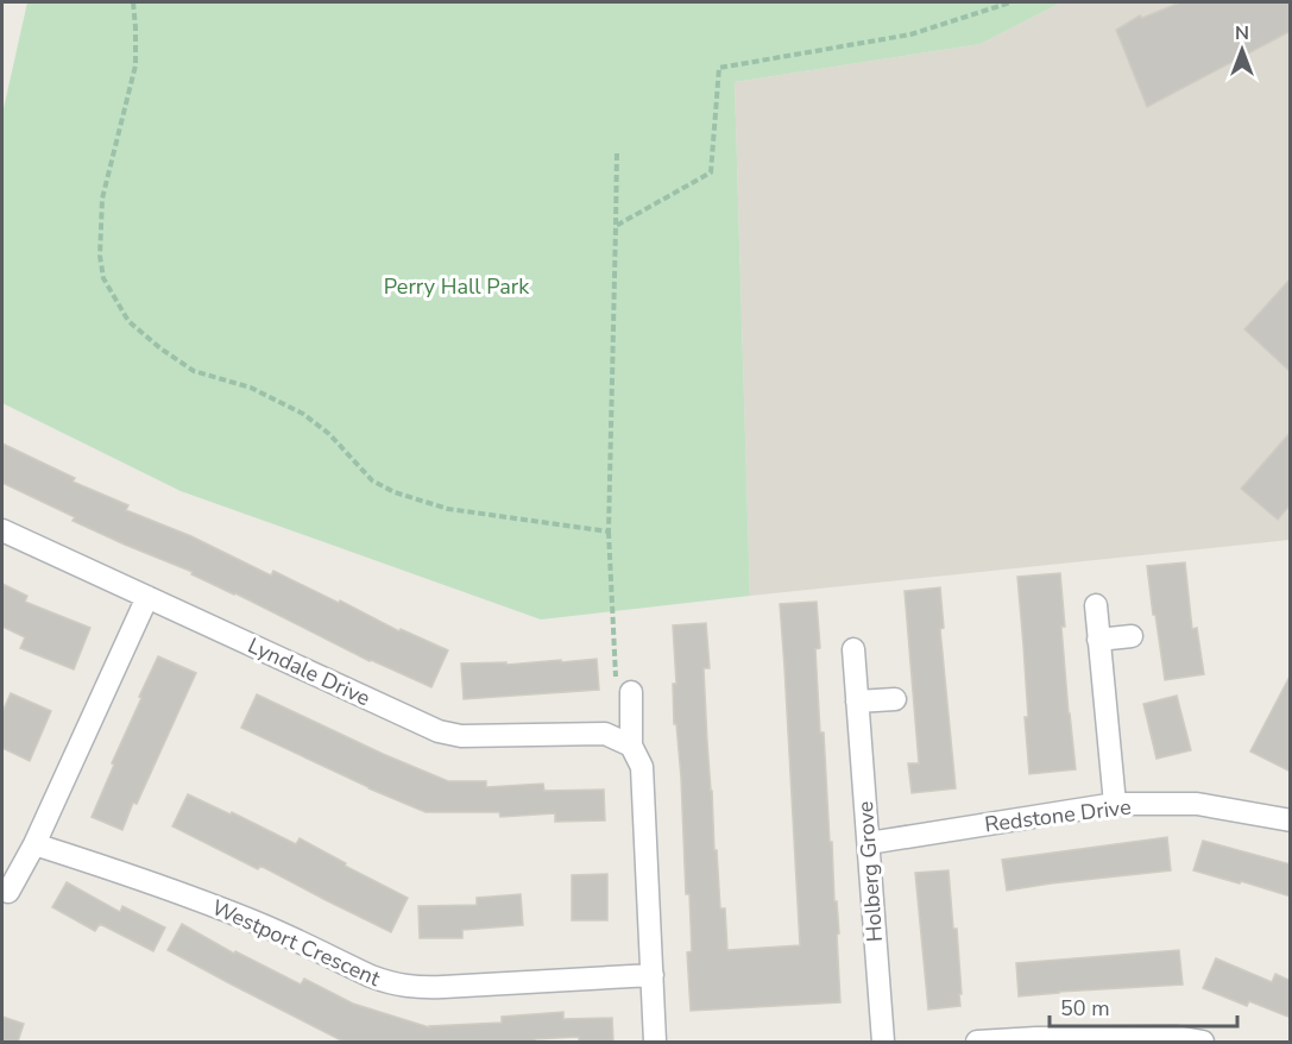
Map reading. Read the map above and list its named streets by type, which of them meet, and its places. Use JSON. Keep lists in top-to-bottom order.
{
  "streets": {
    "street": [
      "Lyndale Drive",
      "Redstone Drive",
      "Holberg Grove",
      "Westport Crescent"
    ]
  },
  "crossings": [
    ["Redstone Drive", "Holberg Grove"]
  ],
  "parks": ["Perry Hall Park"],
  "scale_bar": "50 m",
  "north": "top"
}
